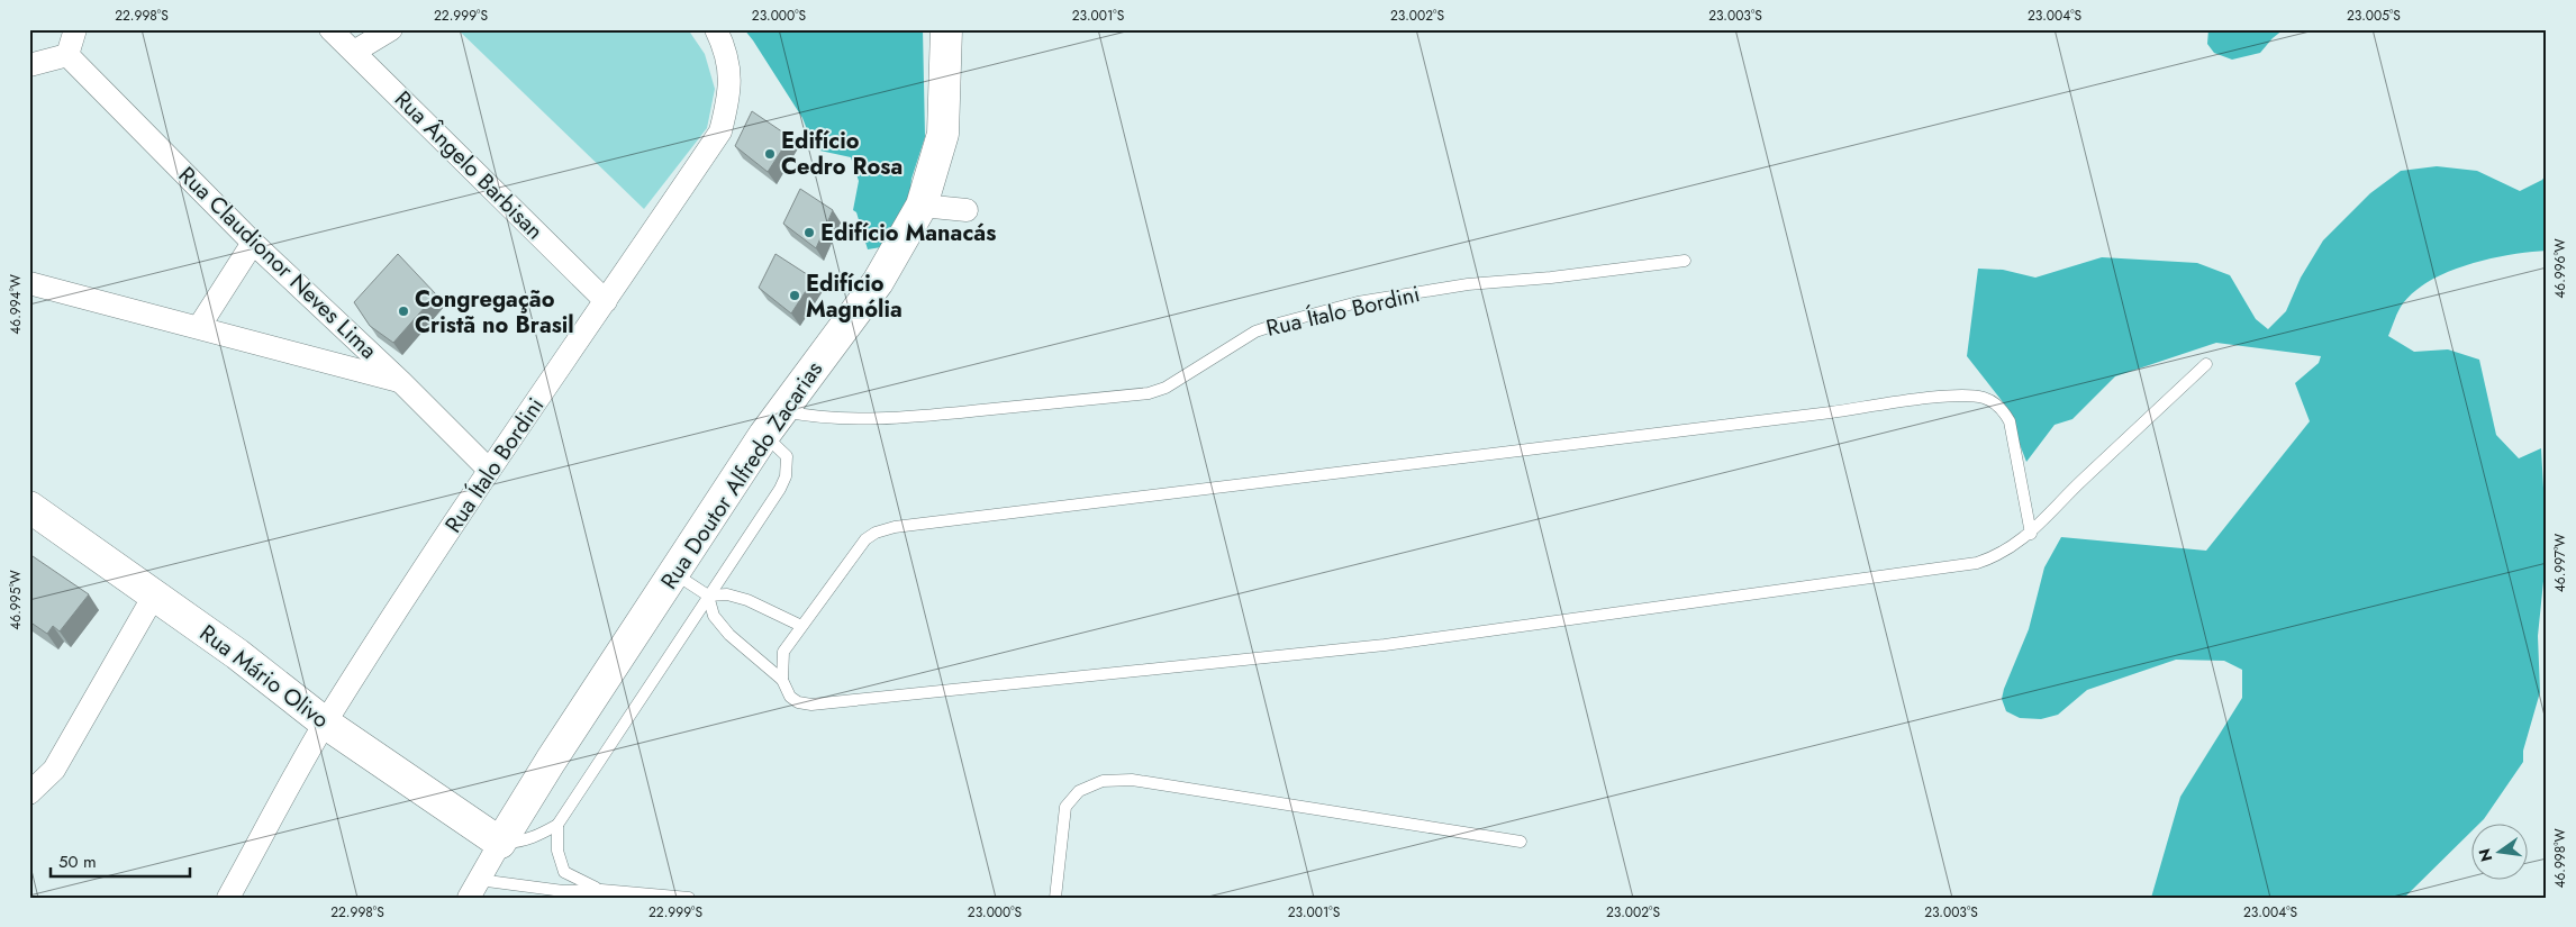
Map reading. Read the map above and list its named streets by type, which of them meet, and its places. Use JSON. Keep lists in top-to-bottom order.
{
  "streets": {
    "street": [
      "Rua Ângelo Barbisan",
      "Rua Claudionor Neves Lima",
      "Rua Ítalo Bordini",
      "Rua Doutor Alfredo Zacarias",
      "Rua Mário Olivo"
    ]
  },
  "crossings": [
    ["Rua Ângelo Barbisan", "Rua Ítalo Bordini"],
    ["Rua Claudionor Neves Lima", "Rua Ítalo Bordini"],
    ["Rua Ítalo Bordini", "Rua Doutor Alfredo Zacarias"],
    ["Rua Ítalo Bordini", "Rua Mário Olivo"],
    ["Rua Doutor Alfredo Zacarias", "Rua Mário Olivo"]
  ],
  "places": [
    "Edifício Cedro Rosa",
    "Edifício Manacás",
    "Edifício Magnólia",
    "Congregação Cristã no Brasil"
  ],
  "scale_bar": "50 m",
  "north": "left",
  "coordinates": [
    "22.998°S",
    "22.999°S",
    "23.000°S",
    "23.001°S",
    "23.002°S",
    "23.003°S",
    "23.004°S",
    "23.005°S",
    "46.996°W",
    "46.994°W",
    "46.997°W",
    "46.995°W",
    "46.998°W"
  ]
}
